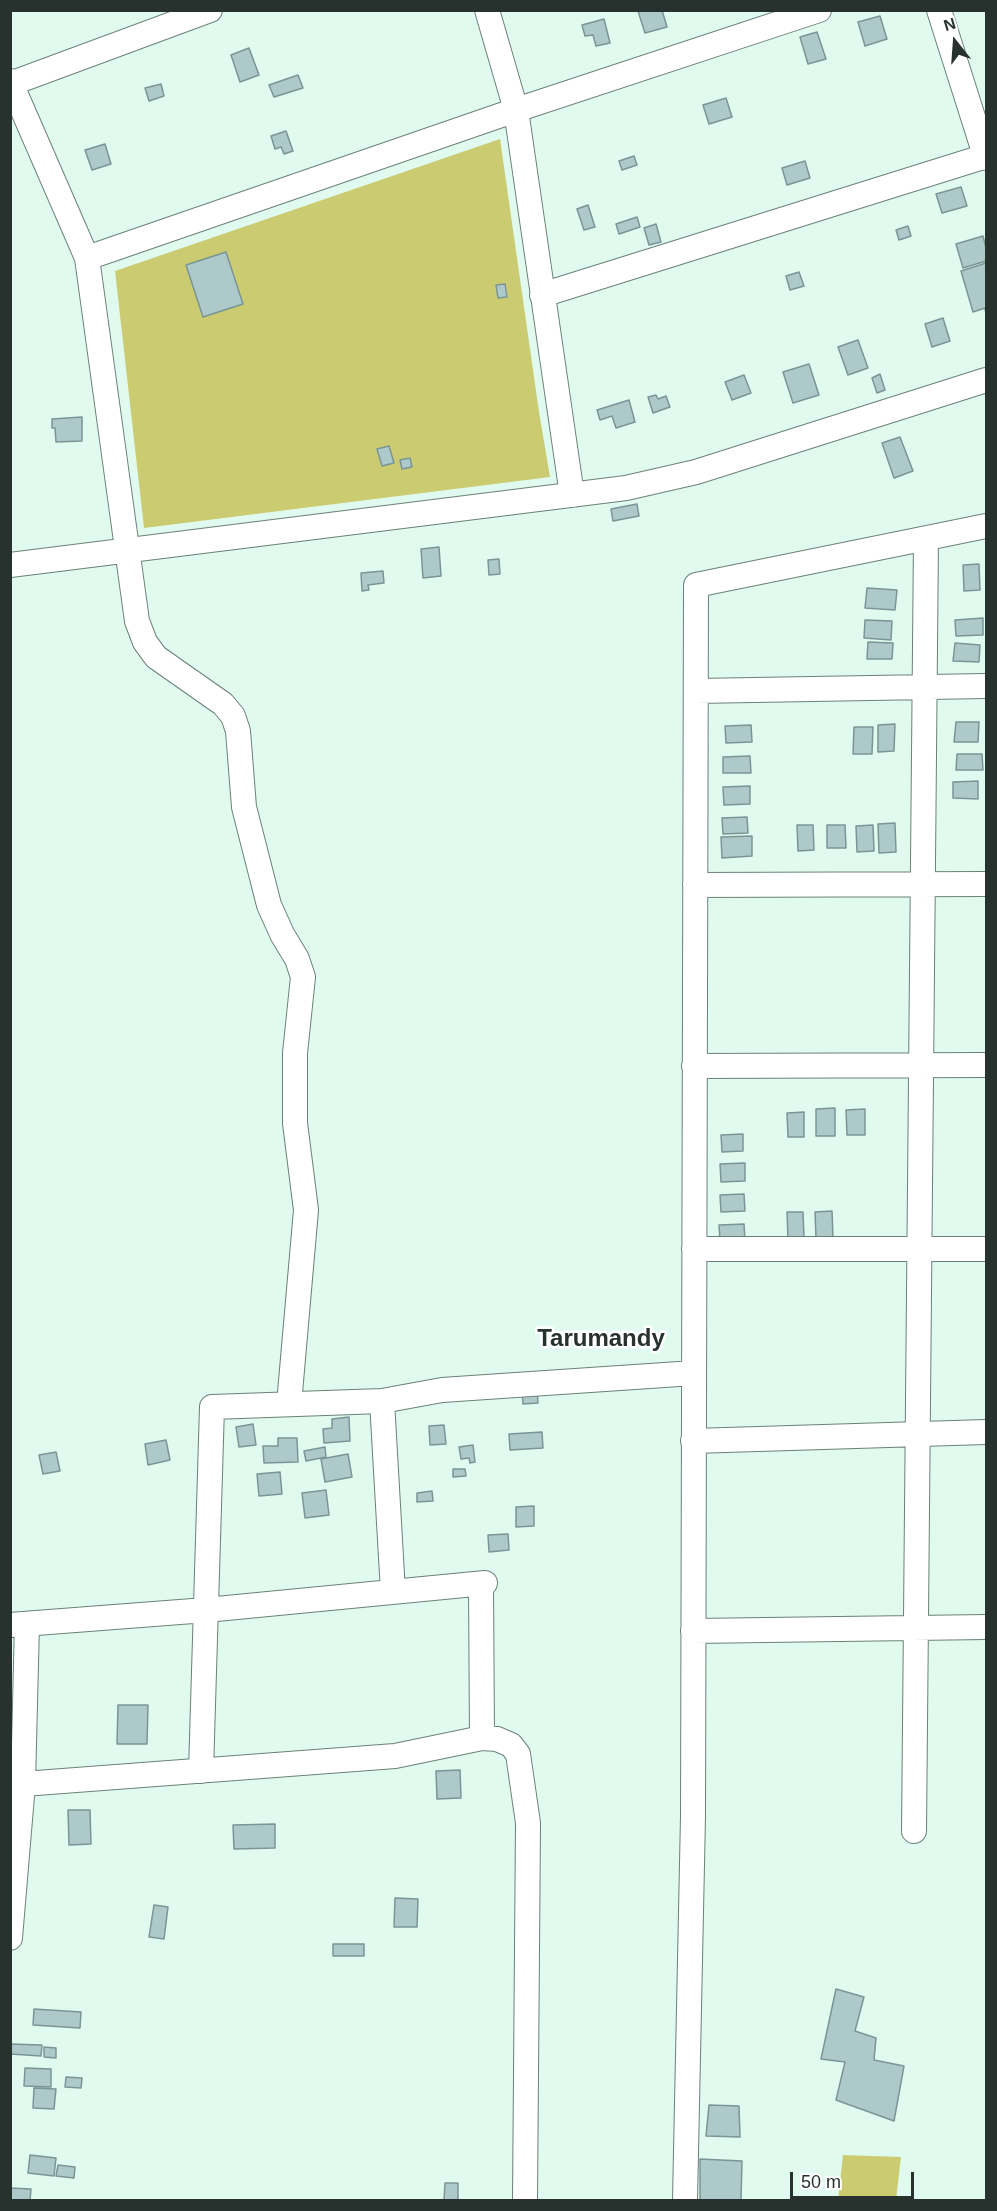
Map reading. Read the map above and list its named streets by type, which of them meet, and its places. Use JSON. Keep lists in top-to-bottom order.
{
  "districts": ["Tarumandy"],
  "scale_bar": "50 m",
  "north": "top"
}
